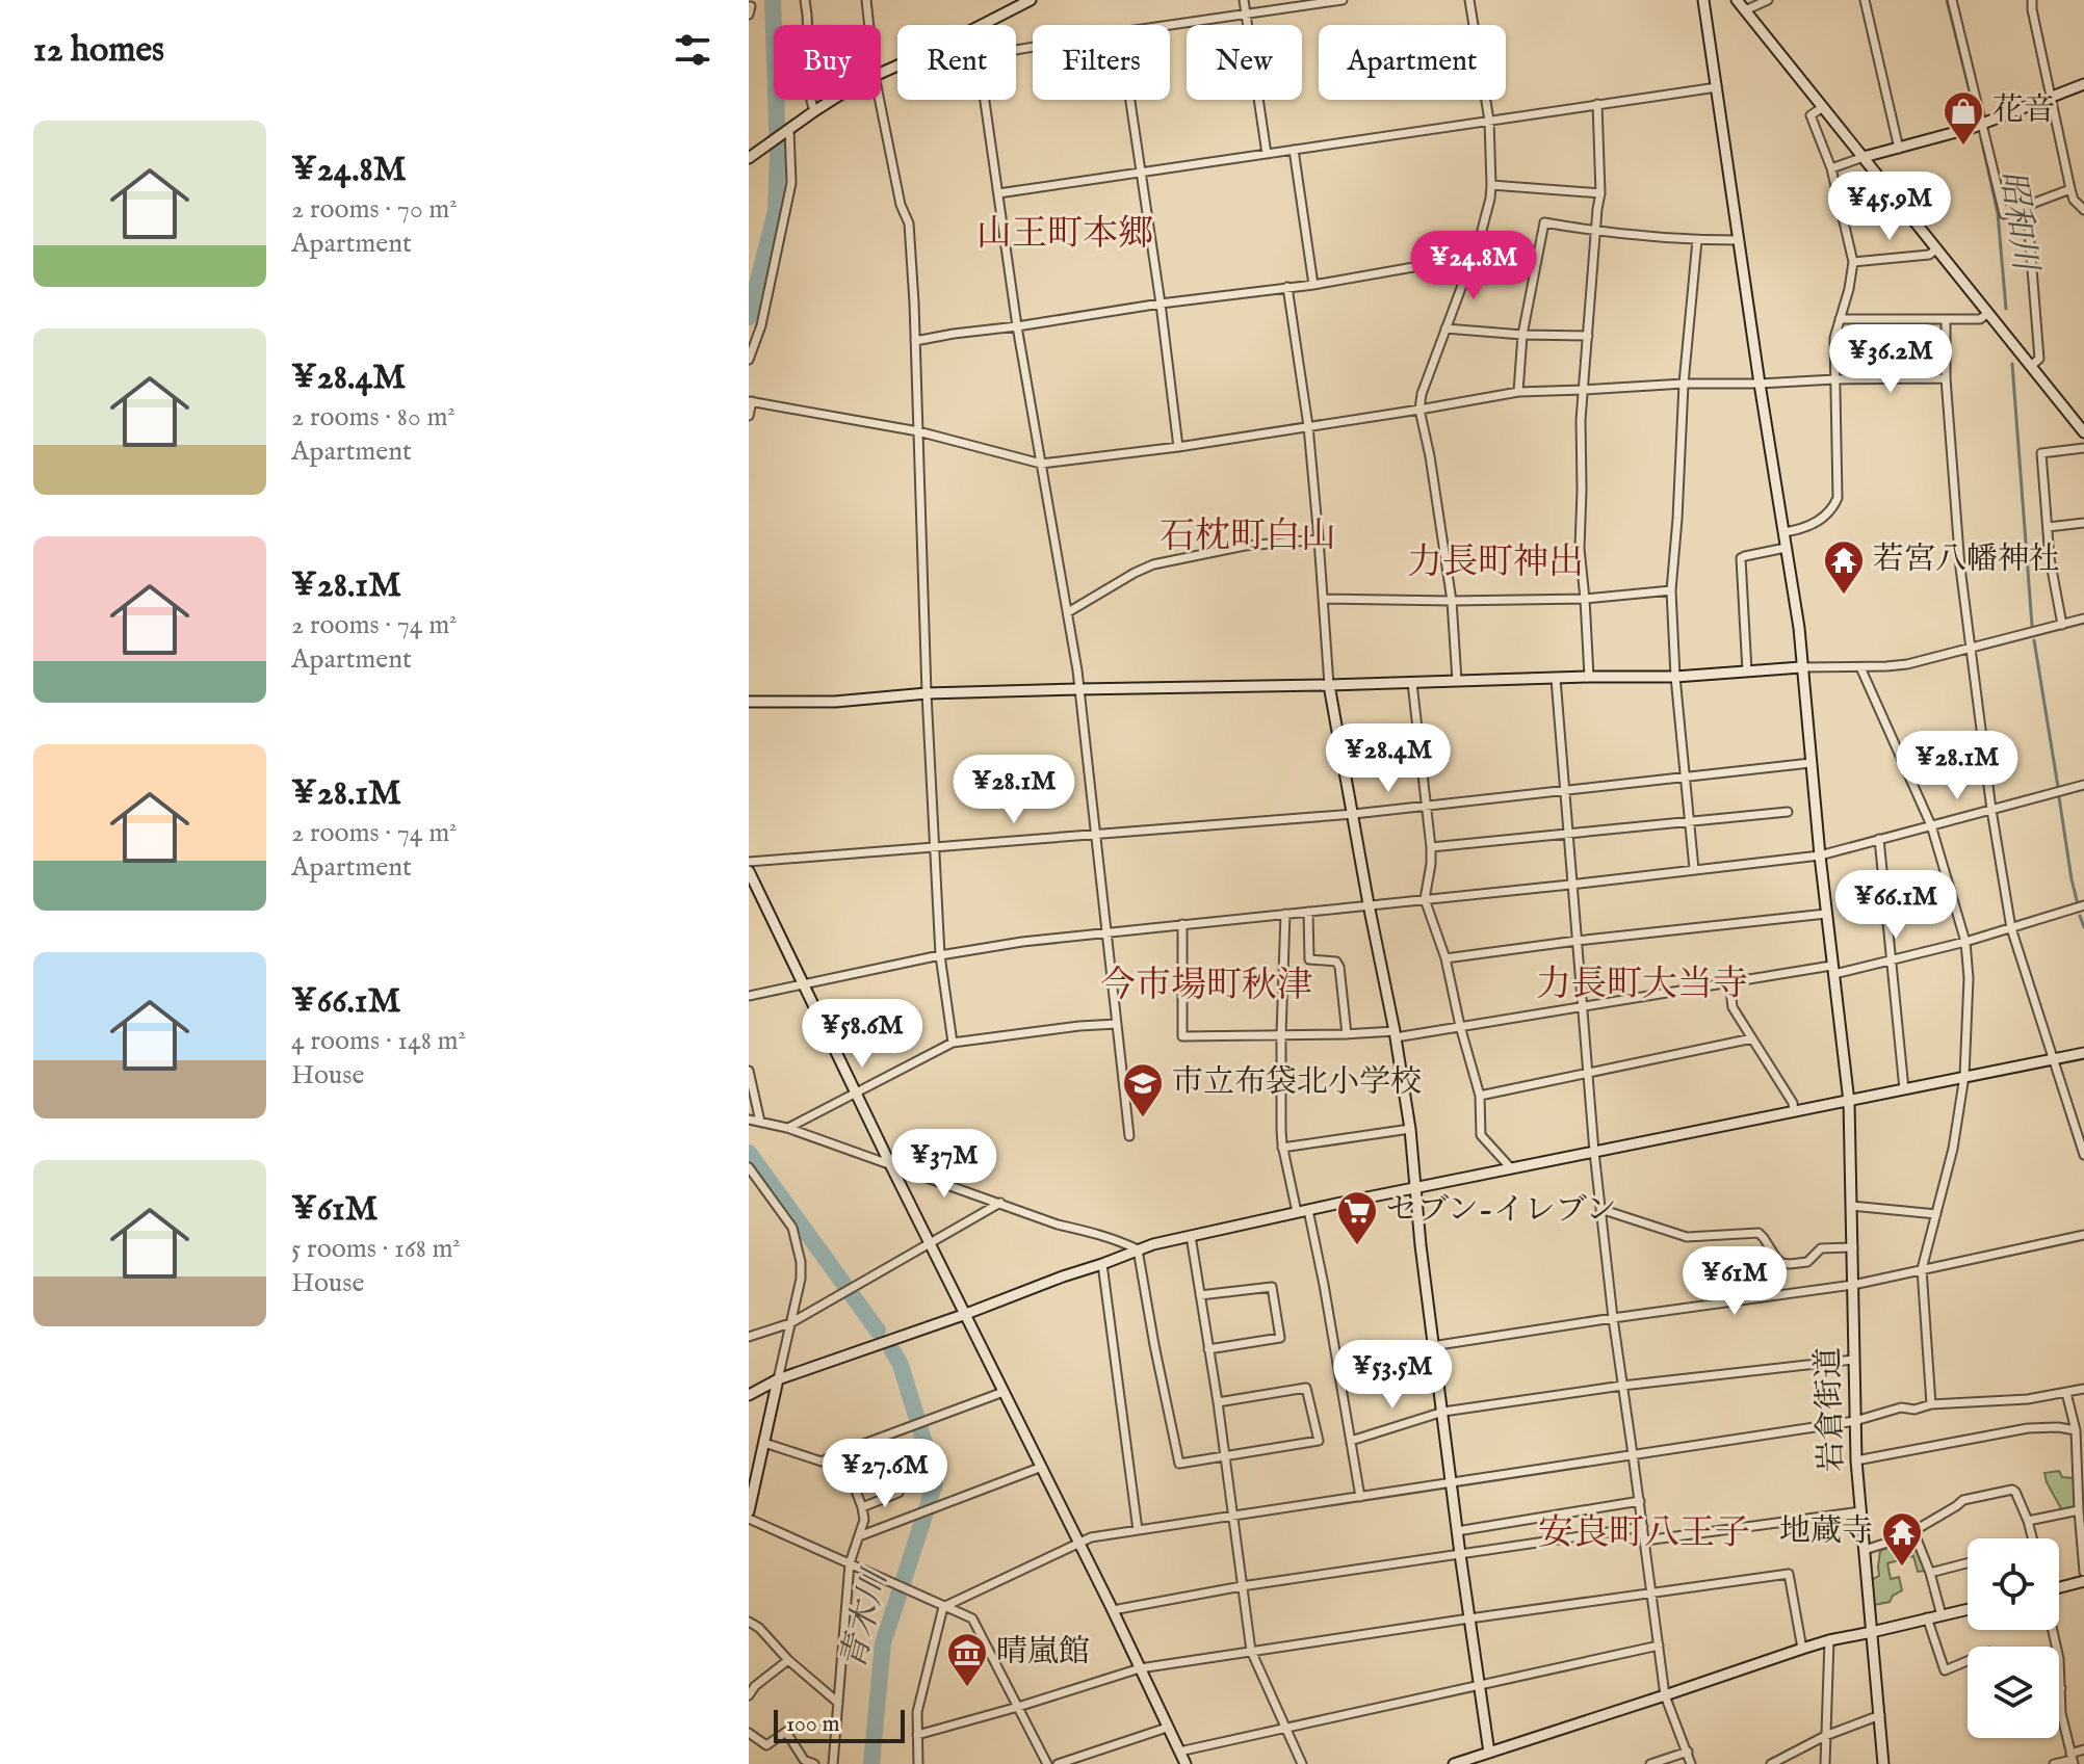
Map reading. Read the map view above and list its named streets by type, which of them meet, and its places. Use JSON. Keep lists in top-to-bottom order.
{
  "streets": {
    "street": ["岩倉街道"]
  },
  "districts": [
    "山王町本郷",
    "石枕町白山",
    "力長町神出",
    "力長町大当寺",
    "今市場町秋津",
    "安良町八王子"
  ],
  "water": ["昭和川", "青木川"],
  "places": {
    "shop": ["花音"],
    "temple": ["若宮八幡神社", "地蔵寺"],
    "school or university": ["市立布袋北小学校"],
    "supermarket": ["セブン-イレブン"],
    "museum": ["晴嵐館"]
  },
  "scale_bar": "100 m",
  "page": {
    "heading": "12 homes",
    "chip": [
      "Buy",
      "Rent",
      "Filters",
      "New",
      "Apartment"
    ],
    "list": [
      {
        "name": "¥24.8M",
        "note": "2 rooms · 70 m² · Apartment"
      },
      {
        "name": "¥28.4M",
        "note": "2 rooms · 80 m² · Apartment"
      },
      {
        "name": "¥28.1M",
        "note": "2 rooms · 74 m² · Apartment"
      },
      {
        "name": "¥28.1M",
        "note": "2 rooms · 74 m² · Apartment"
      },
      {
        "name": "¥66.1M",
        "note": "4 rooms · 148 m² · House"
      },
      {
        "name": "¥61M",
        "note": "5 rooms · 168 m² · House"
      }
    ],
    "price": [
      "¥45.9M",
      "¥24.8M",
      "¥36.2M",
      "¥28.4M",
      "¥28.1M",
      "¥28.1M",
      "¥66.1M",
      "¥58.6M",
      "¥37M",
      "¥61M",
      "¥53.5M",
      "¥27.6M"
    ],
    "scale": "100 m"
  }
}
